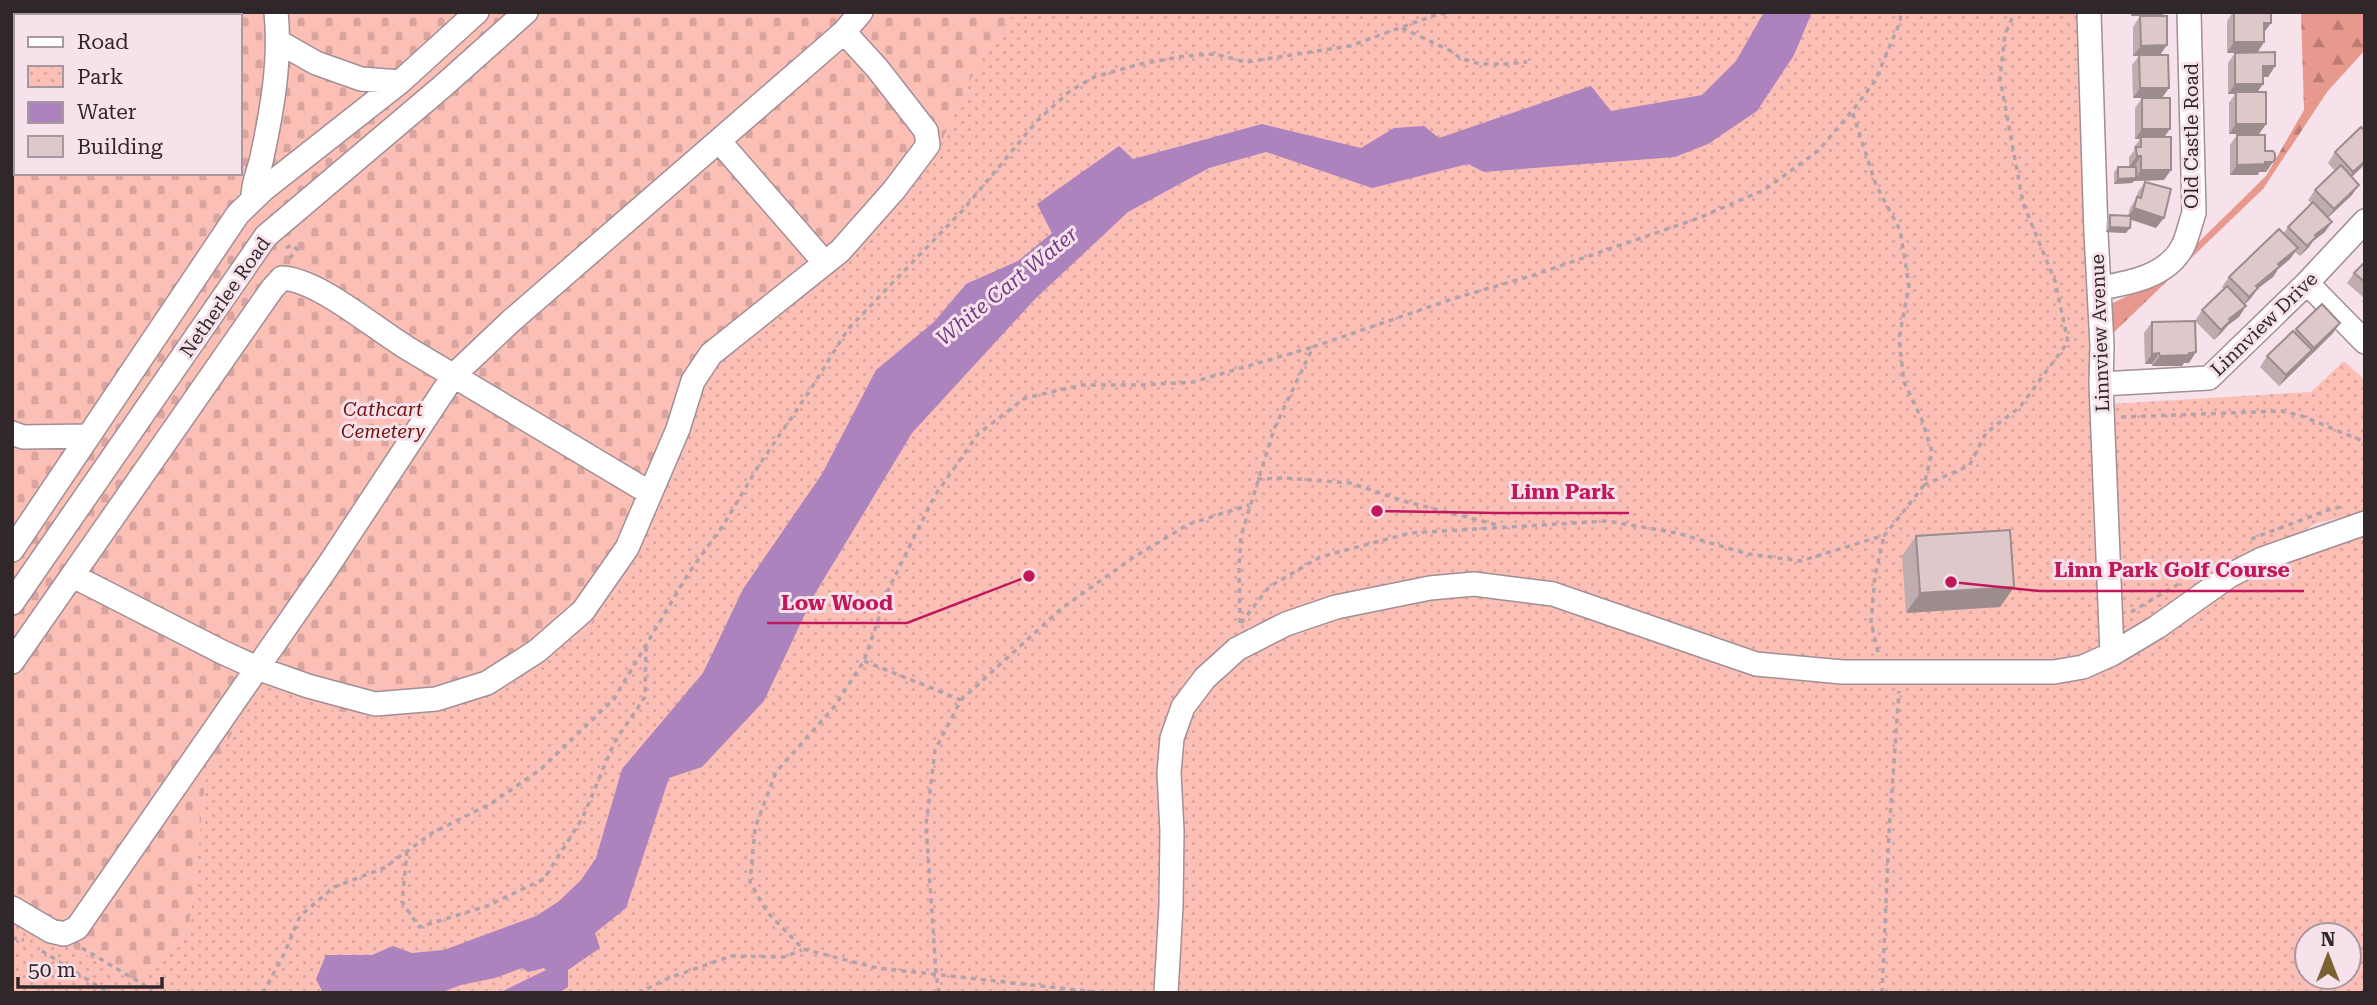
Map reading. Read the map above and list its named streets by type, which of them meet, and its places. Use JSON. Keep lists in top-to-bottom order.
{
  "streets": {
    "street": [
      "Old Castle Road",
      "Netherlee Road",
      "Linnview Drive",
      "Linnview Avenue"
    ]
  },
  "crossings": [
    ["Old Castle Road", "Linnview Avenue"],
    ["Linnview Drive", "Linnview Avenue"]
  ],
  "water": ["White Cart Water"],
  "parks": ["Cathcart Cemetery"],
  "places": ["Linn Park", "Low Wood", "Linn Park Golf Course"],
  "legend": [
    "Road",
    "Park",
    "Water",
    "Building"
  ],
  "scale_bar": "50 m",
  "north": "top"
}
